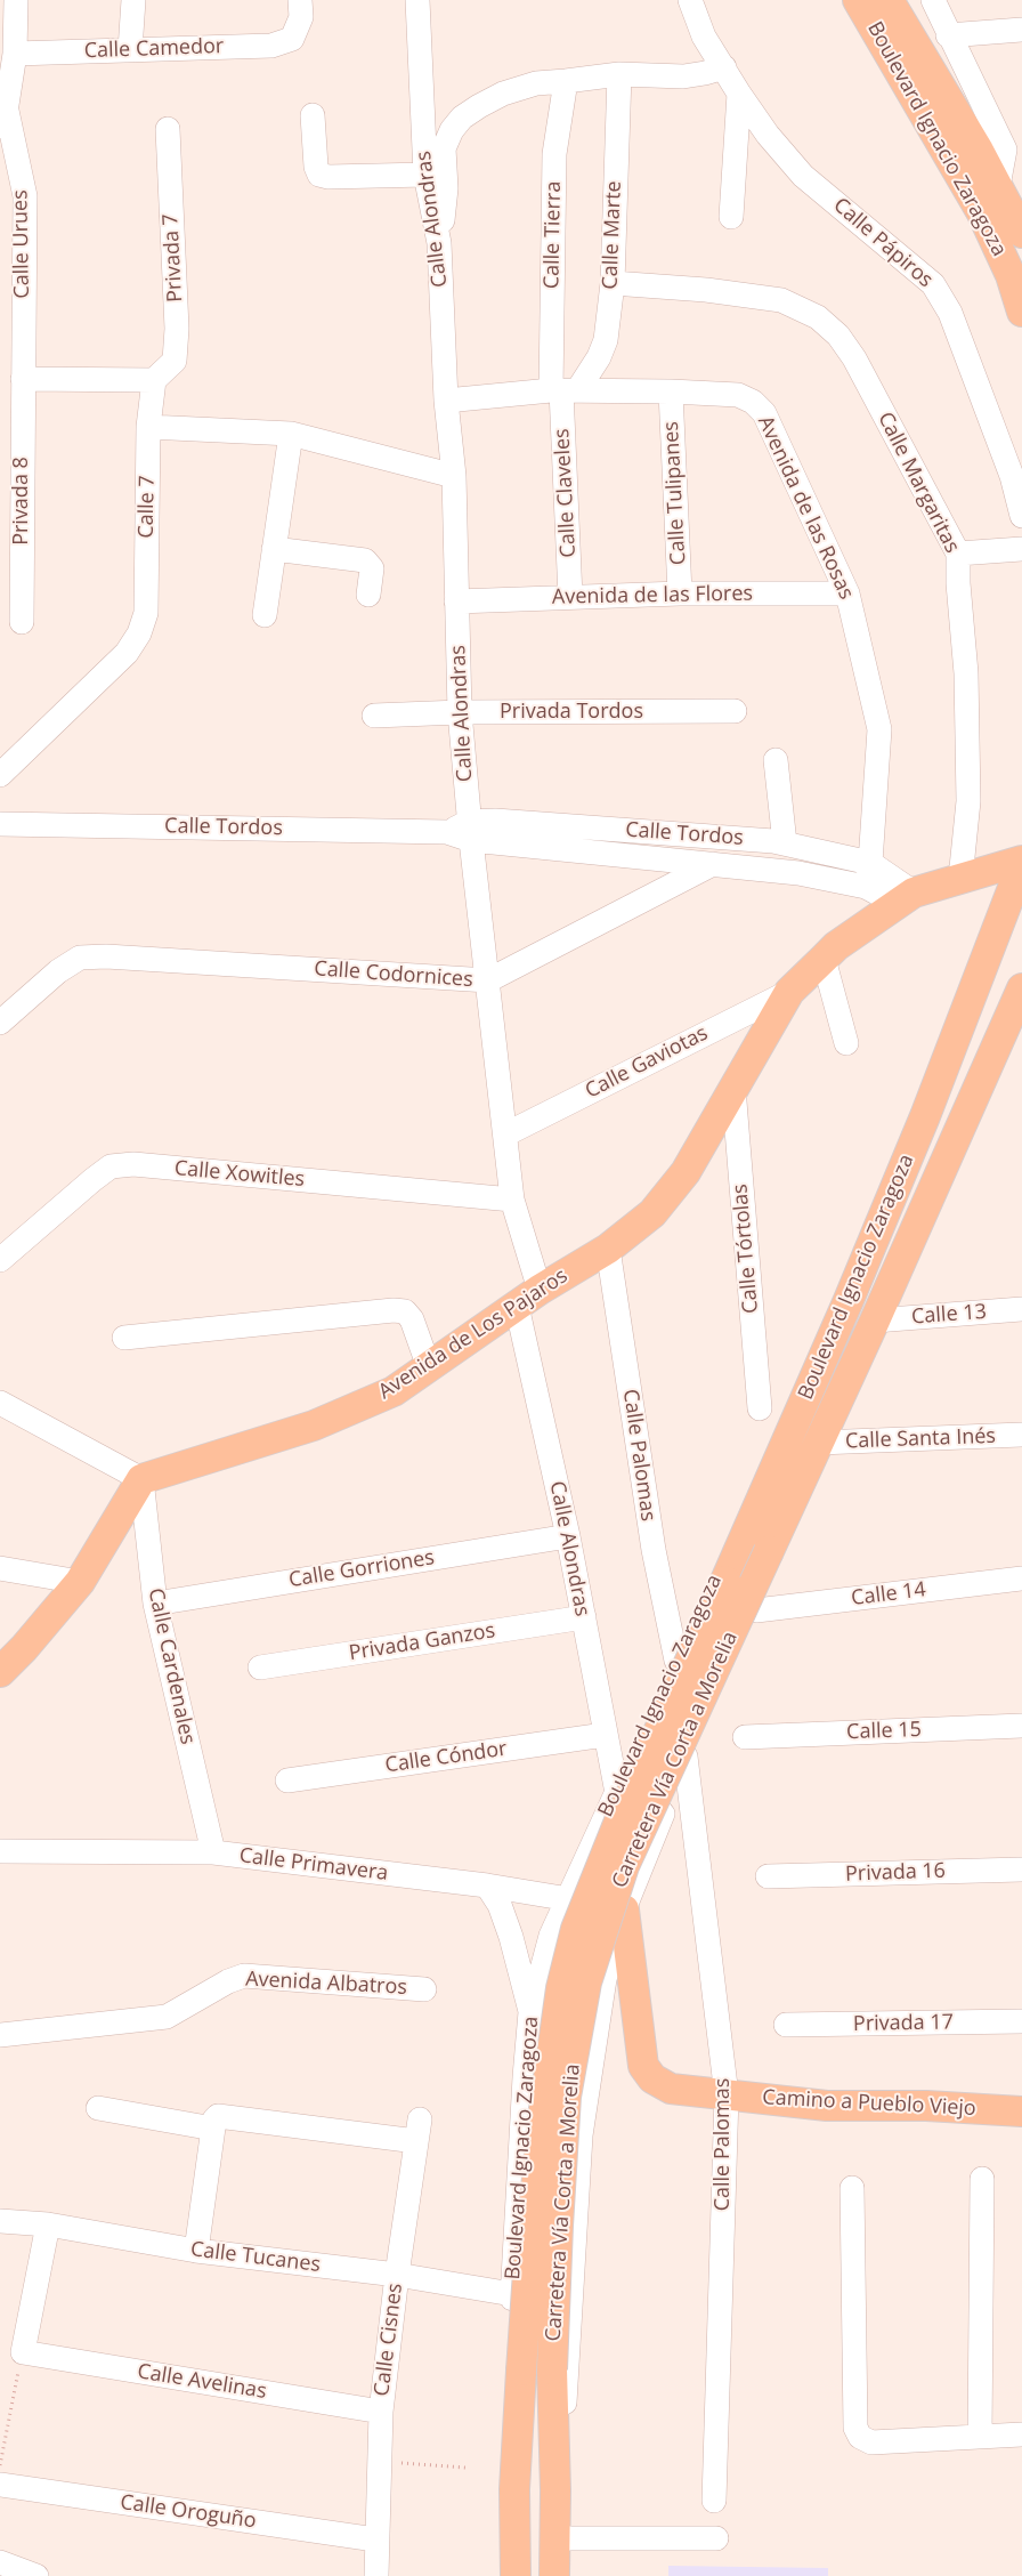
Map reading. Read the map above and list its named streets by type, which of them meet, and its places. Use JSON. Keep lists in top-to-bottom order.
{
  "streets": {
    "main road": [
      "Boulevard Ignacio Zaragoza",
      "Avenida de Los Pajaros",
      "Carretera Vía Corta a Morelia",
      "Camino a Pueblo Viejo"
    ],
    "street": [
      "Calle Camedor",
      "Calle Alondras",
      "Calle Tierra",
      "Calle Marte",
      "Calle Pápiros",
      "Calle Urues",
      "Privada 7",
      "Calle Margaritas",
      "Calle Claveles",
      "Calle Tulipanes",
      "Privada 8",
      "Calle 7",
      "Avenida de las Rosas",
      "Avenida de las Flores",
      "Privada Tordos",
      "Calle Tordos",
      "Calle Codornices",
      "Calle Gaviotas",
      "Calle Xowitles",
      "Calle Tórtolas",
      "Calle 13",
      "Calle Santa Inés",
      "Calle Palomas",
      "Calle Gorriones",
      "Calle 14",
      "Privada Ganzos",
      "Calle Cardenales",
      "Calle 15",
      "Calle Cóndor",
      "Calle Primavera",
      "Privada 16",
      "Avenida Albatros",
      "Privada 17",
      "Calle Tucanes",
      "Calle Cisnes",
      "Calle Avelinas",
      "Calle Oroguño"
    ]
  },
  "crossings": [
    ["Calle Camedor", "Calle Urues"],
    ["Boulevard Ignacio Zaragoza", "Calle Alondras"],
    ["Boulevard Ignacio Zaragoza", "Calle 13"],
    ["Boulevard Ignacio Zaragoza", "Calle Santa Inés"],
    ["Boulevard Ignacio Zaragoza", "Calle Palomas"],
    ["Boulevard Ignacio Zaragoza", "Calle 14"],
    ["Boulevard Ignacio Zaragoza", "Carretera Vía Corta a Morelia"],
    ["Boulevard Ignacio Zaragoza", "Calle Primavera"],
    ["Boulevard Ignacio Zaragoza", "Camino a Pueblo Viejo"],
    ["Boulevard Ignacio Zaragoza", "Calle Tucanes"],
    ["Calle Alondras", "Avenida de las Rosas"],
    ["Calle Alondras", "Avenida de las Flores"],
    ["Calle Alondras", "Privada Tordos"],
    ["Calle Alondras", "Calle Tordos"],
    ["Calle Alondras", "Calle Codornices"],
    ["Calle Alondras", "Calle Gaviotas"],
    ["Calle Alondras", "Calle Xowitles"],
    ["Calle Alondras", "Avenida de Los Pajaros"],
    ["Calle Alondras", "Calle Gorriones"],
    ["Calle Alondras", "Privada Ganzos"],
    ["Calle Alondras", "Calle Cóndor"],
    ["Calle Tierra", "Calle Marte"],
    ["Calle Tierra", "Calle Claveles"],
    ["Calle Tierra", "Avenida de las Rosas"],
    ["Calle Marte", "Calle Margaritas"],
    ["Calle Marte", "Calle Claveles"],
    ["Calle Marte", "Avenida de las Rosas"],
    ["Calle Urues", "Privada 8"],
    ["Privada 7", "Calle 7"],
    ["Calle Claveles", "Avenida de las Rosas"],
    ["Calle Claveles", "Avenida de las Flores"],
    ["Calle Tulipanes", "Avenida de las Rosas"],
    ["Calle Tulipanes", "Avenida de las Flores"],
    ["Avenida de las Rosas", "Avenida de las Flores"],
    ["Avenida de las Rosas", "Calle Tordos"],
    ["Calle Tordos", "Calle Codornices"],
    ["Calle Tórtolas", "Avenida de Los Pajaros"],
    ["Avenida de Los Pajaros", "Calle Palomas"],
    ["Avenida de Los Pajaros", "Calle Cardenales"],
    ["Calle Palomas", "Camino a Pueblo Viejo"],
    ["Calle Gorriones", "Calle Cardenales"],
    ["Calle Cardenales", "Calle Primavera"],
    ["Calle Primavera", "Camino a Pueblo Viejo"],
    ["Calle Tucanes", "Calle Cisnes"],
    ["Calle Cisnes", "Calle Avelinas"],
    ["Calle Cisnes", "Calle Oroguño"]
  ]
}
